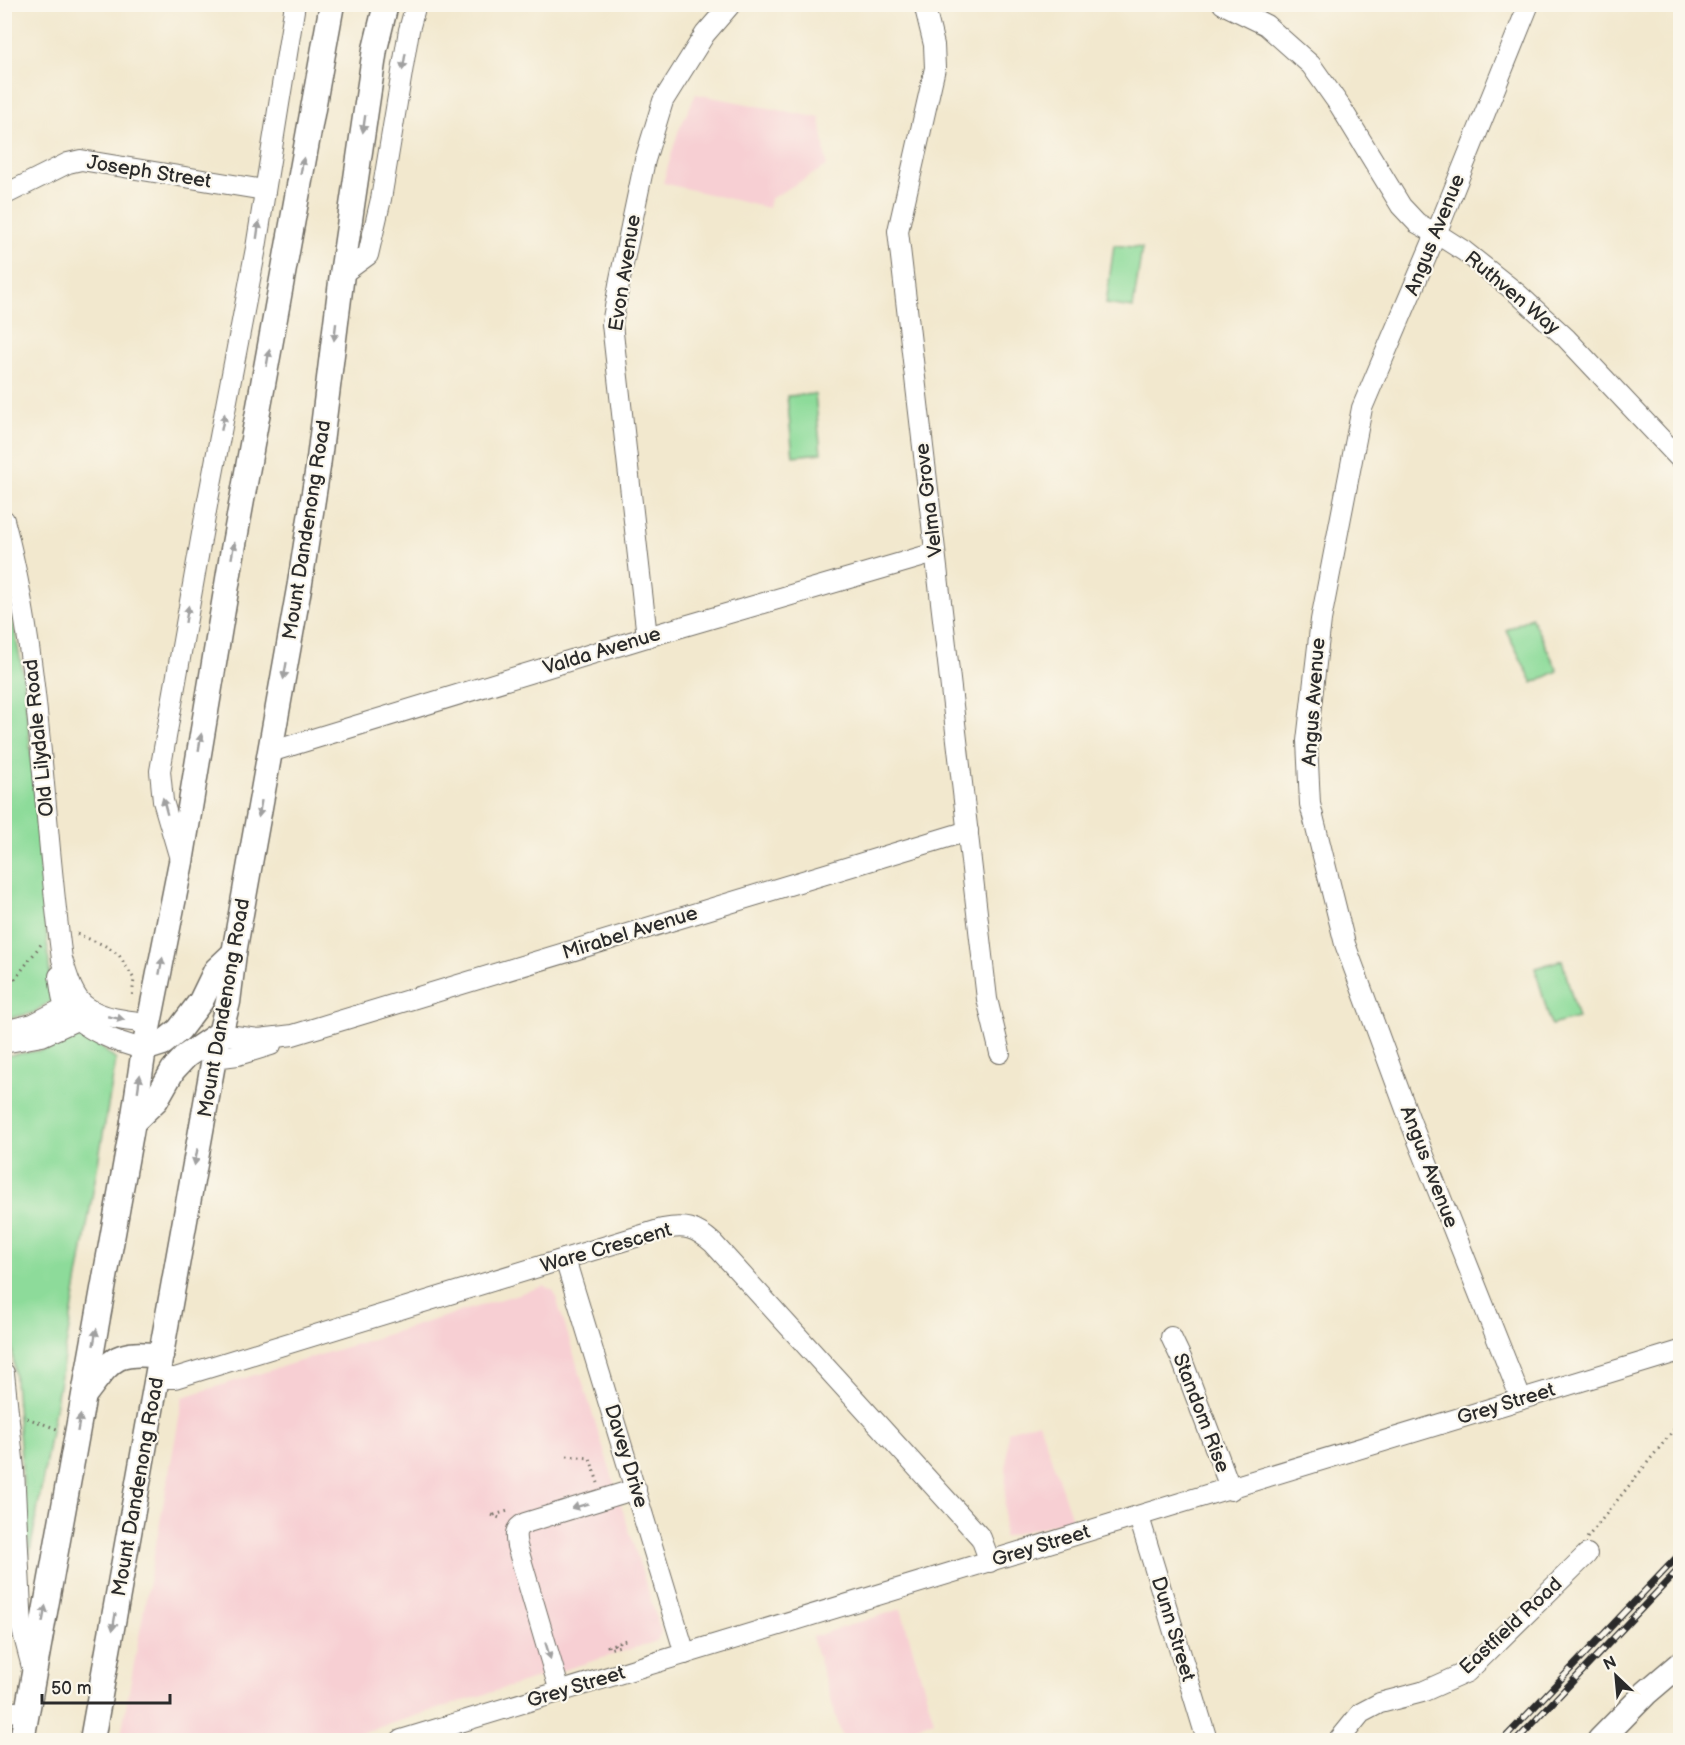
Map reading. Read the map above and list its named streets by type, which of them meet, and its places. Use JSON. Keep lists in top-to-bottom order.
{
  "streets": {
    "main road": ["Mount Dandenong Road"],
    "street": [
      "Joseph Street",
      "Angus Avenue",
      "Evon Avenue",
      "Ruthven Way",
      "Velma Grove",
      "Valda Avenue",
      "Old Lilydale Road",
      "Mirabel Avenue",
      "Ware Crescent",
      "Grey Street",
      "Standom Rise",
      "Davey Drive",
      "Eastfield Road",
      "Dunn Street"
    ]
  },
  "crossings": [
    ["Angus Avenue", "Ruthven Way"],
    ["Angus Avenue", "Grey Street"],
    ["Evon Avenue", "Valda Avenue"],
    ["Velma Grove", "Valda Avenue"],
    ["Velma Grove", "Mirabel Avenue"],
    ["Mount Dandenong Road", "Valda Avenue"],
    ["Mount Dandenong Road", "Mirabel Avenue"],
    ["Mount Dandenong Road", "Ware Crescent"],
    ["Ware Crescent", "Grey Street"],
    ["Ware Crescent", "Davey Drive"],
    ["Grey Street", "Standom Rise"],
    ["Grey Street", "Davey Drive"],
    ["Grey Street", "Dunn Street"]
  ],
  "scale_bar": "50 m",
  "north": "top left"
}
